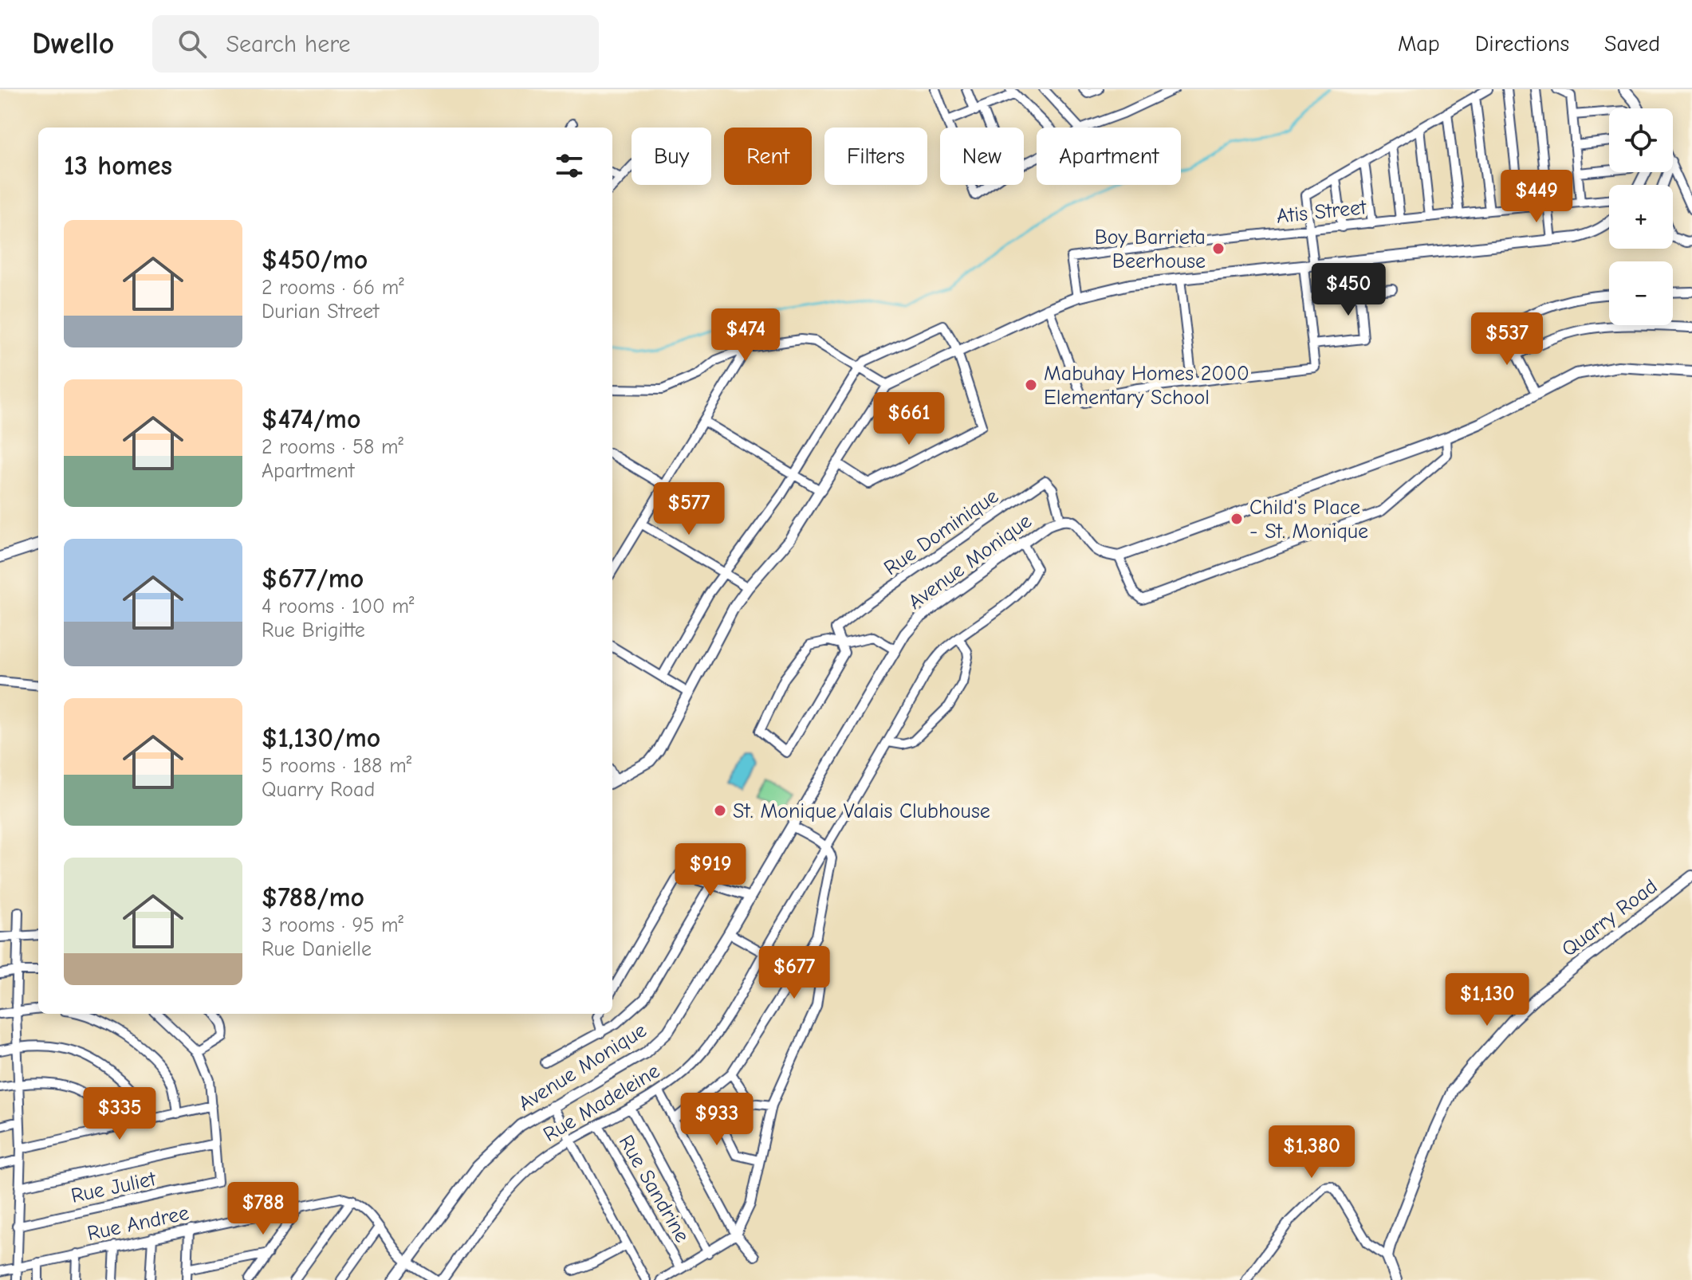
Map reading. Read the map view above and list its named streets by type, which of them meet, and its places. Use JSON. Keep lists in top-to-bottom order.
{
  "streets": {
    "street": [
      "Atis Street",
      "Rue Dominique",
      "Avenue Monique",
      "Quarry Road",
      "Rue Madeleine",
      "Rue Juliet",
      "Rue Sandrine",
      "Rue Andree"
    ]
  },
  "crossings": [
    ["Rue Dominique", "Avenue Monique"],
    ["Avenue Monique", "Rue Madeleine"],
    ["Rue Madeleine", "Rue Sandrine"]
  ],
  "places": [
    "Boy Barrieta Beerhouse",
    "Mabuhay Homes 2000 Elementary School",
    "Child's Place - St. Monique",
    "St. Monique Valais Clubhouse"
  ],
  "page": {
    "header": "Dwello",
    "search": "Search here",
    "nav": ["Map", "Directions", "Saved"],
    "map_buttons": ["+", "−"],
    "chip": [
      "Buy",
      "Rent",
      "Filters",
      "New",
      "Apartment"
    ],
    "heading": "13 homes",
    "price": [
      "$449",
      "$450",
      "$474",
      "$537",
      "$661",
      "$577",
      "$919",
      "$677",
      "$1,130",
      "$335",
      "$933",
      "$1,380",
      "$788"
    ],
    "list": [
      {
        "name": "$450/mo",
        "note": "2 rooms · 66 m² · Durian Street"
      },
      {
        "name": "$474/mo",
        "note": "2 rooms · 58 m² · Apartment"
      },
      {
        "name": "$677/mo",
        "note": "4 rooms · 100 m² · Rue Brigitte"
      },
      {
        "name": "$1,130/mo",
        "note": "5 rooms · 188 m² · Quarry Road"
      },
      {
        "name": "$788/mo",
        "note": "3 rooms · 95 m² · Rue Danielle"
      }
    ]
  }
}
